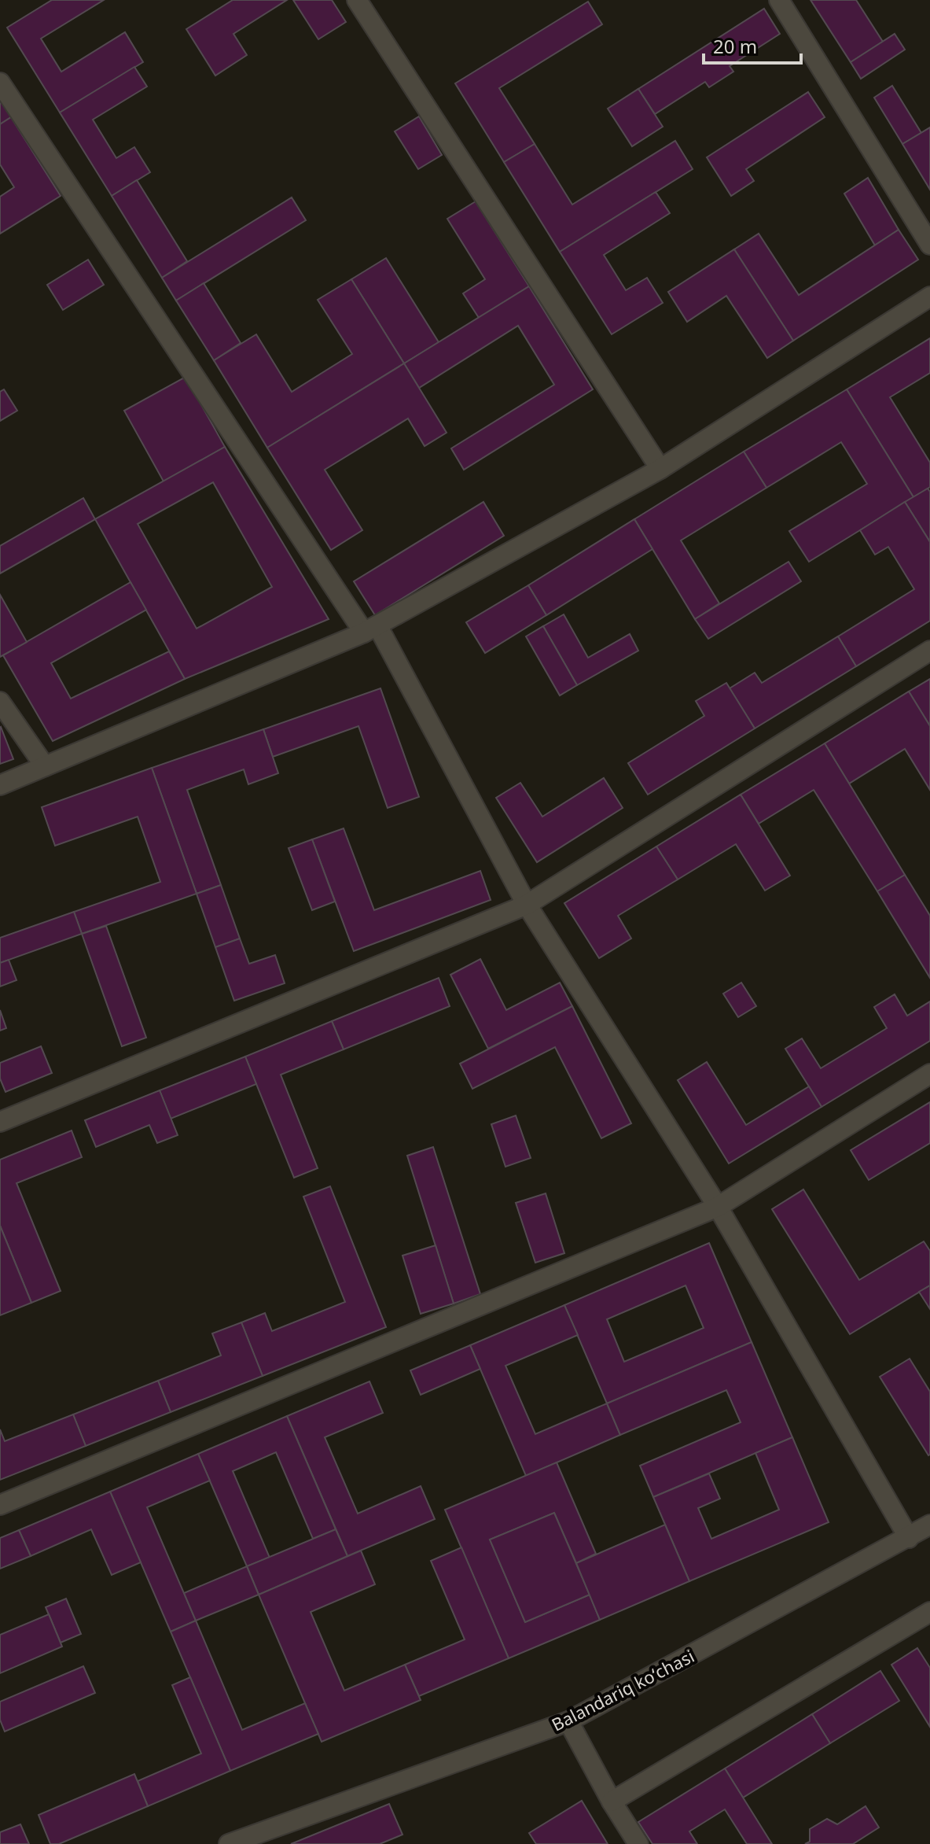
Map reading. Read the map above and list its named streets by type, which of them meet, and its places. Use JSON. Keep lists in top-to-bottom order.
{
  "streets": {
    "street": ["Balandariq koʻchasi"]
  },
  "scale_bar": "20 m"
}
